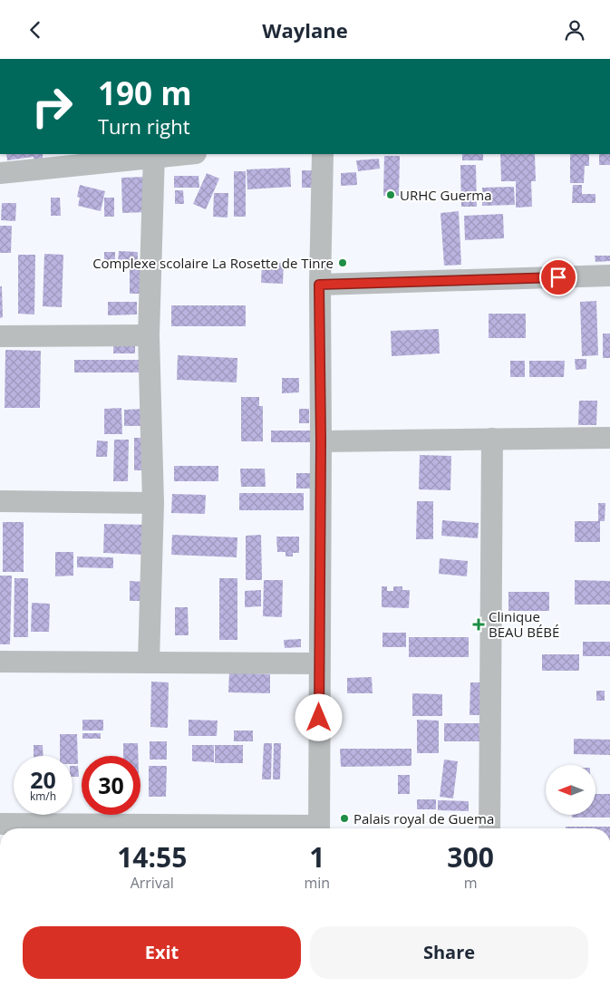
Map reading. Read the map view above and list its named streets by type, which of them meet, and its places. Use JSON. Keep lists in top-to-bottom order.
{
  "places": {
    "other": ["URHC Guerma", "Complexe scolaire La Rosette de Tinre", "Palais royal de Guema"],
    "health": ["Clinique BEAU BÉBÉ"]
  },
  "north": "left",
  "page": {
    "header": "Waylane",
    "turn": ["190 m", "Turn right"],
    "speed": "20 km/h",
    "limit": "30",
    "eta": [
      "14:55",
      "Arrival",
      "1",
      "min",
      "300",
      "m"
    ],
    "buttons": ["Exit", "Share"]
  }
}
